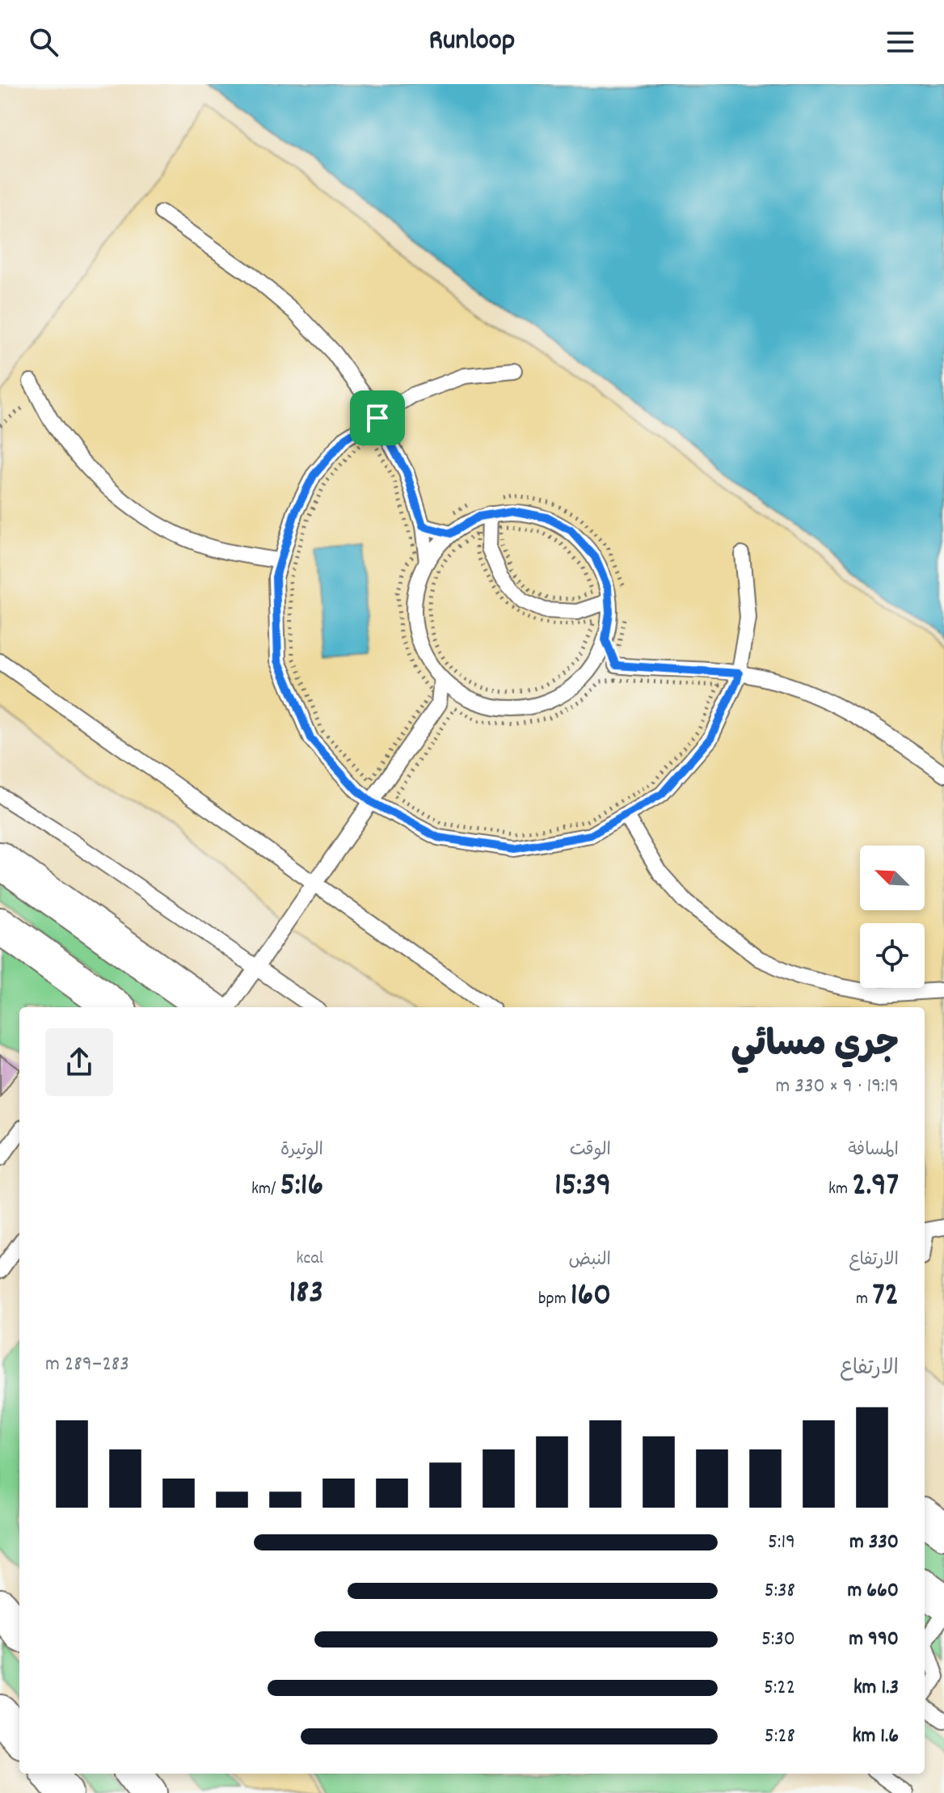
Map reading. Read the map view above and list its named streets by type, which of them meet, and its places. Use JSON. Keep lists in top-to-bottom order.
{
  "north": "top left",
  "page": {
    "header": "Runloop",
    "heading": ["جري مسائي", "19:19 · 9 × 330 m"],
    "stats": [
      ["المسافة", "2.97 km"],
      ["الوقت", "15:39"],
      ["الوتيرة", "5:16 /km"],
      ["الارتفاع", "72 m"],
      ["النبض", "160 bpm"],
      ["kcal", "183"]
    ],
    "chart": ["الارتفاع", "283–289 m"],
    "list": [
      {
        "name": "330 m",
        "note": "5:19"
      },
      {
        "name": "660 m",
        "note": "5:38"
      },
      {
        "name": "990 m",
        "note": "5:30"
      },
      {
        "name": "1.3 km",
        "note": "5:22"
      },
      {
        "name": "1.6 km",
        "note": "5:28"
      }
    ]
  }
}
